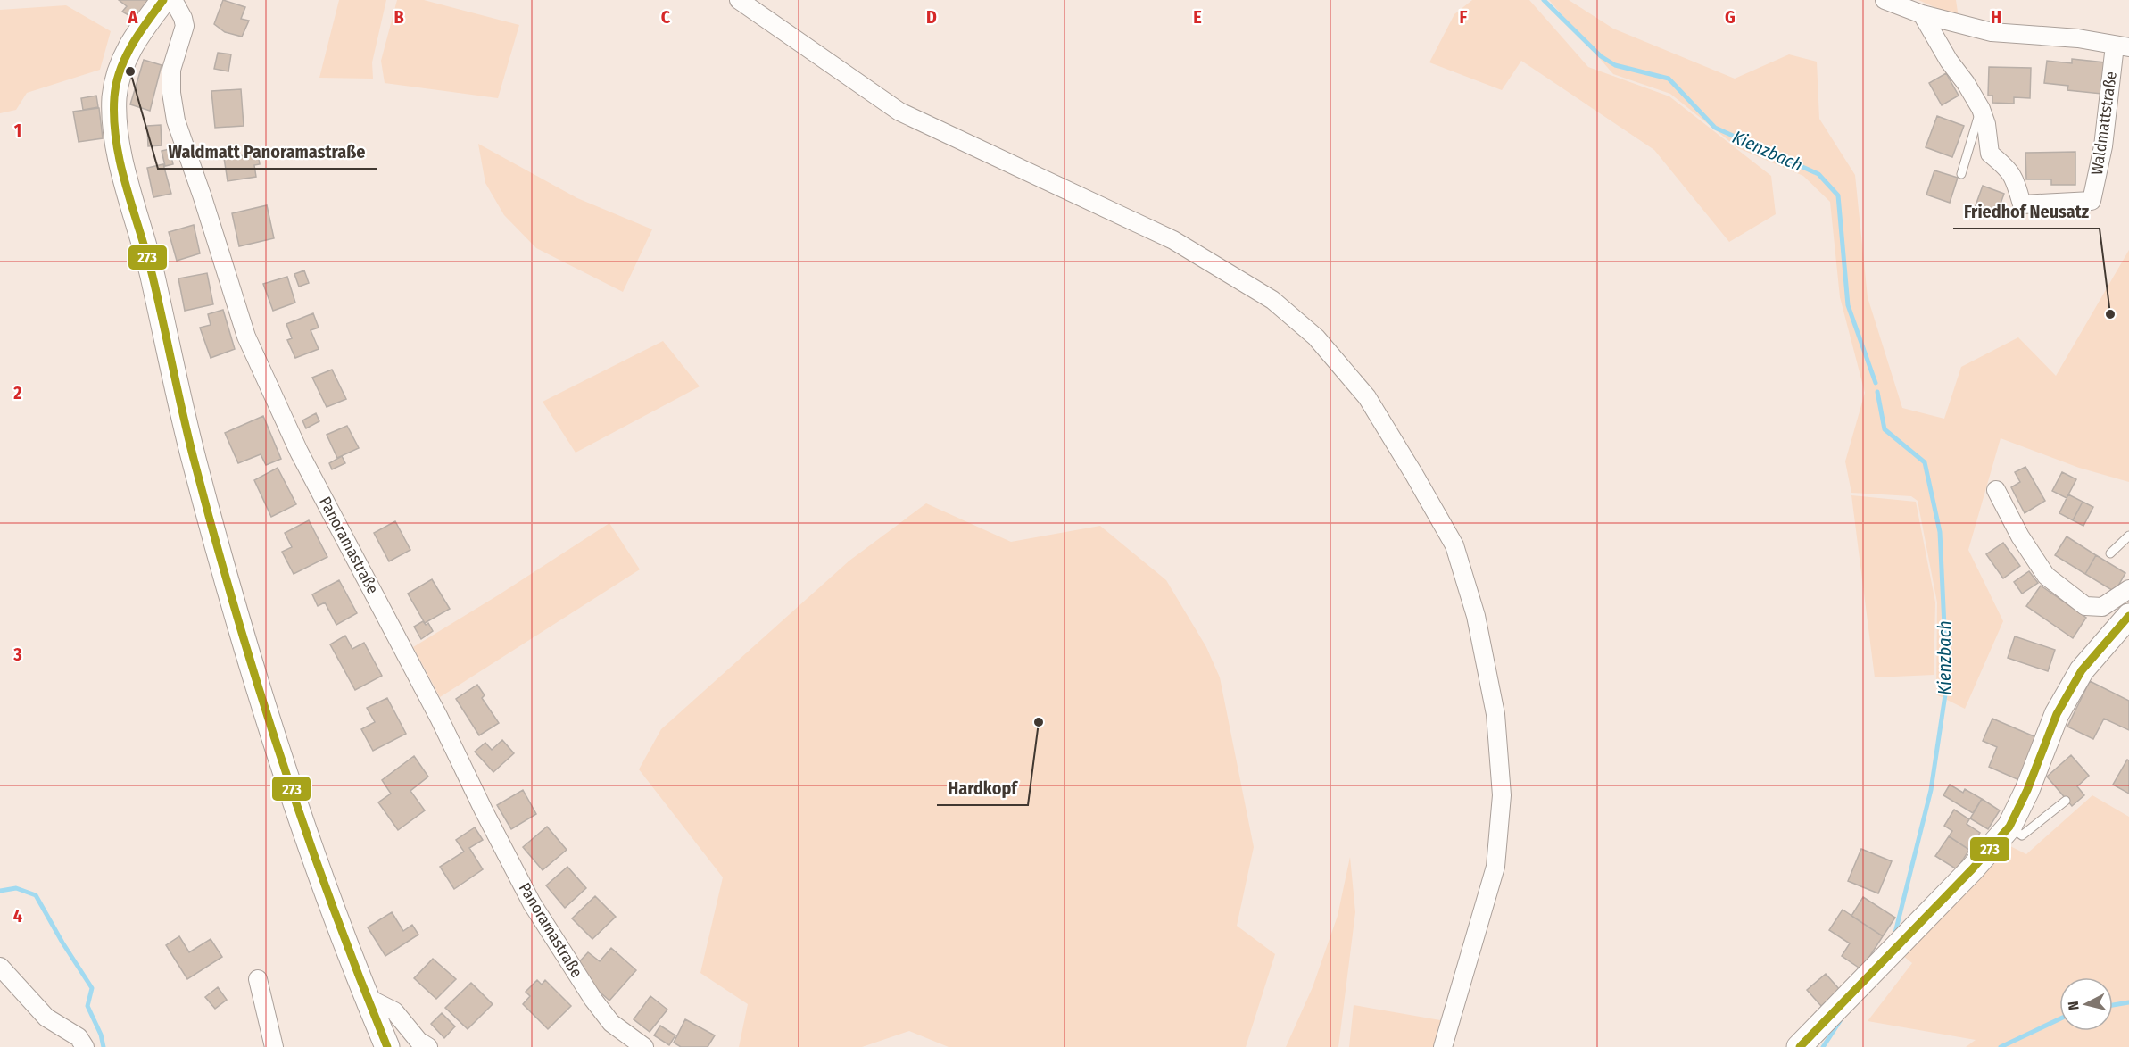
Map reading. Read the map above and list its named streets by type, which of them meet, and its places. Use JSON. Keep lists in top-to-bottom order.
{
  "streets": {
    "street": ["Waldmattstraße", "Panoramastraße"]
  },
  "water": ["Kienzbach"],
  "places": ["Waldmatt Panoramastraße", "Friedhof Neusatz", "Hardkopf"],
  "lines": ["transit line 273"],
  "north": "left",
  "grid": {
    "columns": [
      "A",
      "B",
      "C",
      "D",
      "E",
      "F",
      "G",
      "H"
    ],
    "rows": [
      "1",
      "2",
      "3",
      "4"
    ]
  }
}
